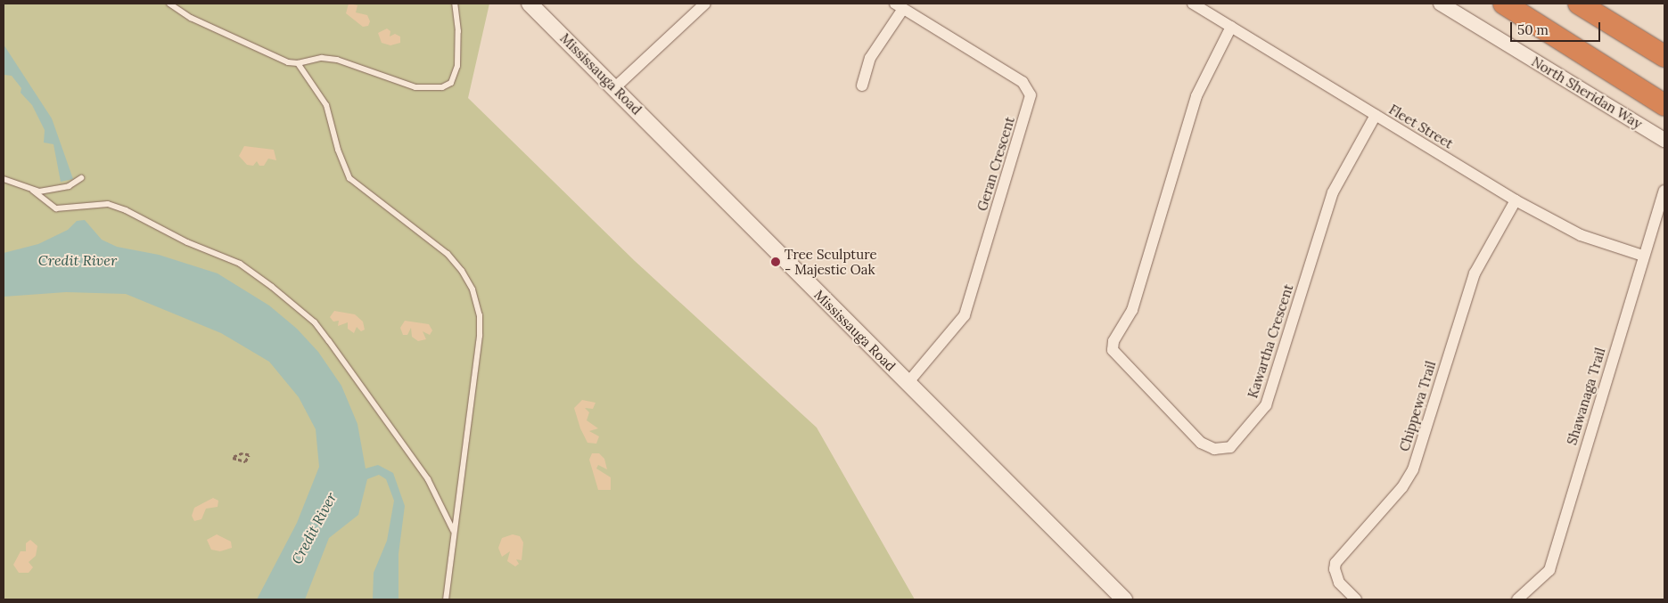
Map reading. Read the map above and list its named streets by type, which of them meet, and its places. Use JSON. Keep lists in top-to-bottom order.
{
  "streets": {
    "main road": ["Mississauga Road"],
    "street": [
      "North Sheridan Way",
      "Fleet Street",
      "Geran Crescent",
      "Kawartha Crescent",
      "Shawanaga Trail",
      "Chippewa Trail"
    ]
  },
  "crossings": [
    ["Mississauga Road", "Geran Crescent"],
    ["Fleet Street", "Kawartha Crescent"],
    ["Fleet Street", "Shawanaga Trail"],
    ["Fleet Street", "Chippewa Trail"]
  ],
  "water": ["Credit River"],
  "places": ["Tree Sculpture - Majestic Oak"],
  "scale_bar": "50 m"
}
